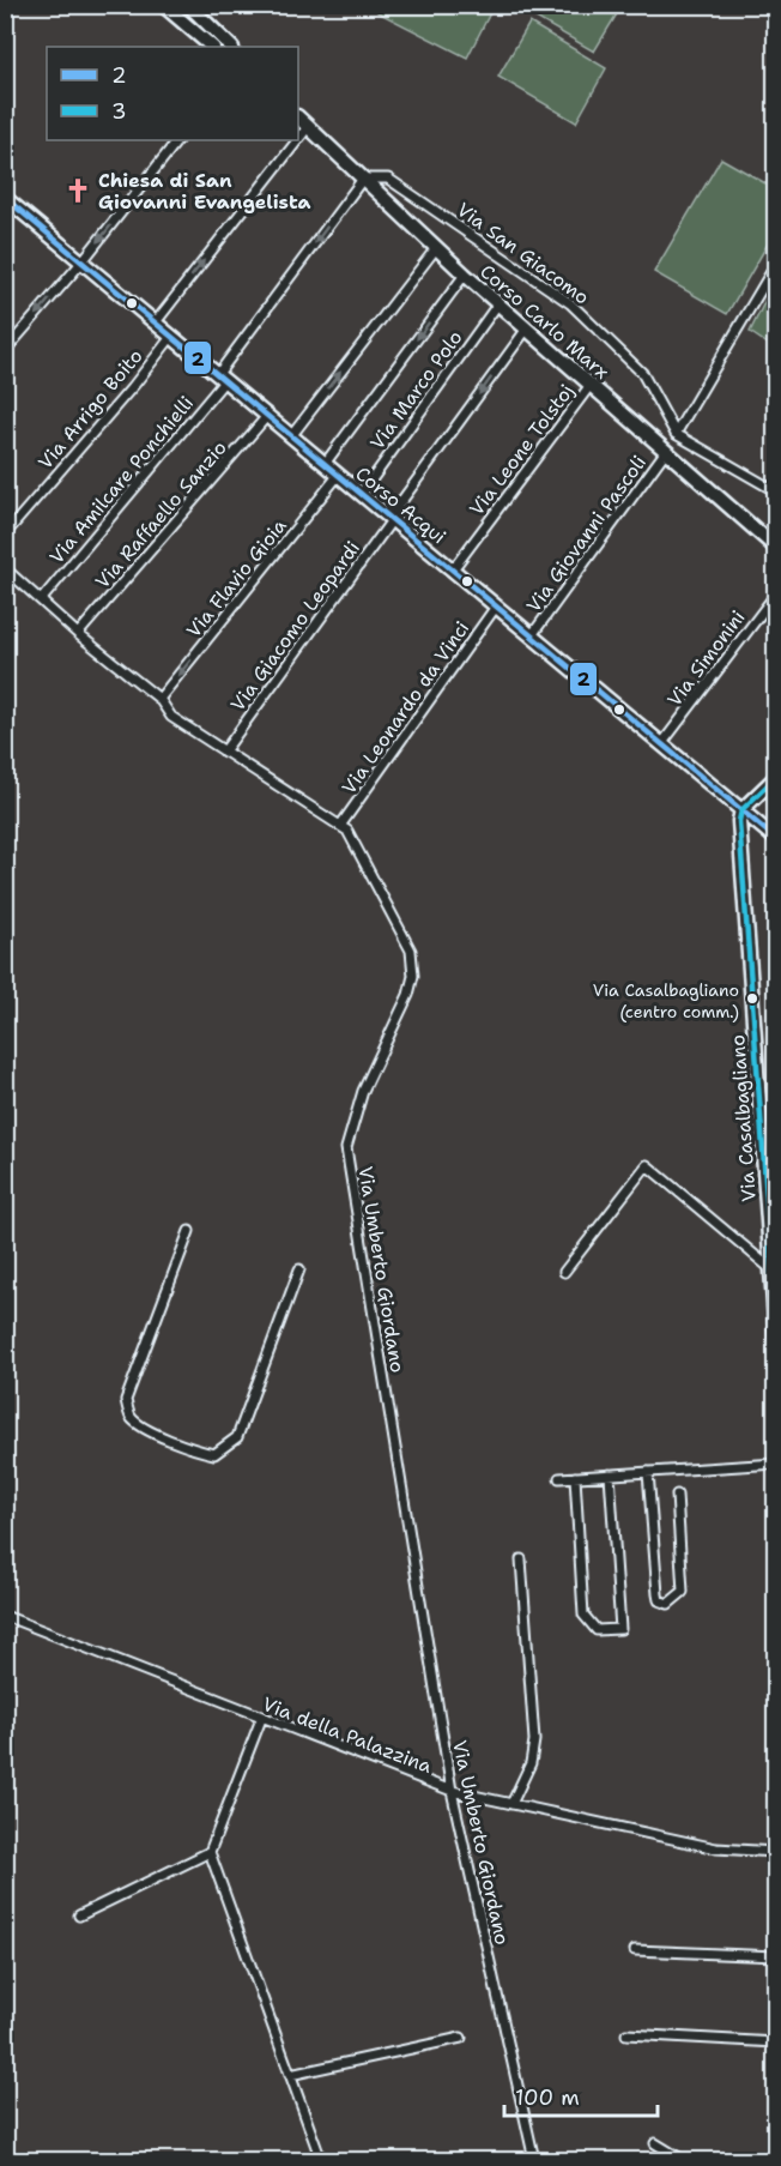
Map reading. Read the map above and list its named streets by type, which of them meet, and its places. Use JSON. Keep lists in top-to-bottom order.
{
  "streets": {
    "main road": ["Corso Carlo Marx", "Corso Acqui", "Via Casalbagliano"],
    "street": [
      "Via San Giacomo",
      "Via Marco Polo",
      "Via Arrigo Boito",
      "Via Leone Tolstoj",
      "Via Amilcare Ponchielli",
      "Via Raffaello Sanzio",
      "Via Giovanni Pascoli",
      "Via Flavio Gioia",
      "Via Giacomo Leopardi",
      "Via Simonini",
      "Via Leonardo da Vinci",
      "Via Umberto Giordano",
      "Via della Palazzina"
    ]
  },
  "crossings": [
    ["Via San Giacomo", "Corso Carlo Marx"],
    ["Via San Giacomo", "Via Amilcare Ponchielli"],
    ["Corso Carlo Marx", "Via Marco Polo"],
    ["Corso Carlo Marx", "Via Leone Tolstoj"],
    ["Corso Carlo Marx", "Via Amilcare Ponchielli"],
    ["Corso Carlo Marx", "Via Giovanni Pascoli"],
    ["Corso Carlo Marx", "Via Giacomo Leopardi"],
    ["Via Marco Polo", "Corso Acqui"],
    ["Via Arrigo Boito", "Corso Acqui"],
    ["Via Leone Tolstoj", "Corso Acqui"],
    ["Via Amilcare Ponchielli", "Corso Acqui"],
    ["Via Amilcare Ponchielli", "Via Umberto Giordano"],
    ["Corso Acqui", "Via Raffaello Sanzio"],
    ["Corso Acqui", "Via Giovanni Pascoli"],
    ["Corso Acqui", "Via Flavio Gioia"],
    ["Corso Acqui", "Via Giacomo Leopardi"],
    ["Corso Acqui", "Via Simonini"],
    ["Corso Acqui", "Via Leonardo da Vinci"],
    ["Corso Acqui", "Via Casalbagliano"],
    ["Via Raffaello Sanzio", "Via Umberto Giordano"],
    ["Via Flavio Gioia", "Via Umberto Giordano"],
    ["Via Giacomo Leopardi", "Via Umberto Giordano"],
    ["Via Leonardo da Vinci", "Via Umberto Giordano"],
    ["Via Umberto Giordano", "Via della Palazzina"]
  ],
  "one_way": ["Via Amilcare Ponchielli", "Via Flavio Gioia", "Via Giacomo Leopardi"],
  "places": {
    "church": ["Chiesa di San Giovanni Evangelista"],
    "other": ["Via Casalbagliano (centro comm.)"]
  },
  "lines": ["transit line 2", "transit line 3"],
  "legend": ["2", "3"],
  "scale_bar": "100 m"
}
